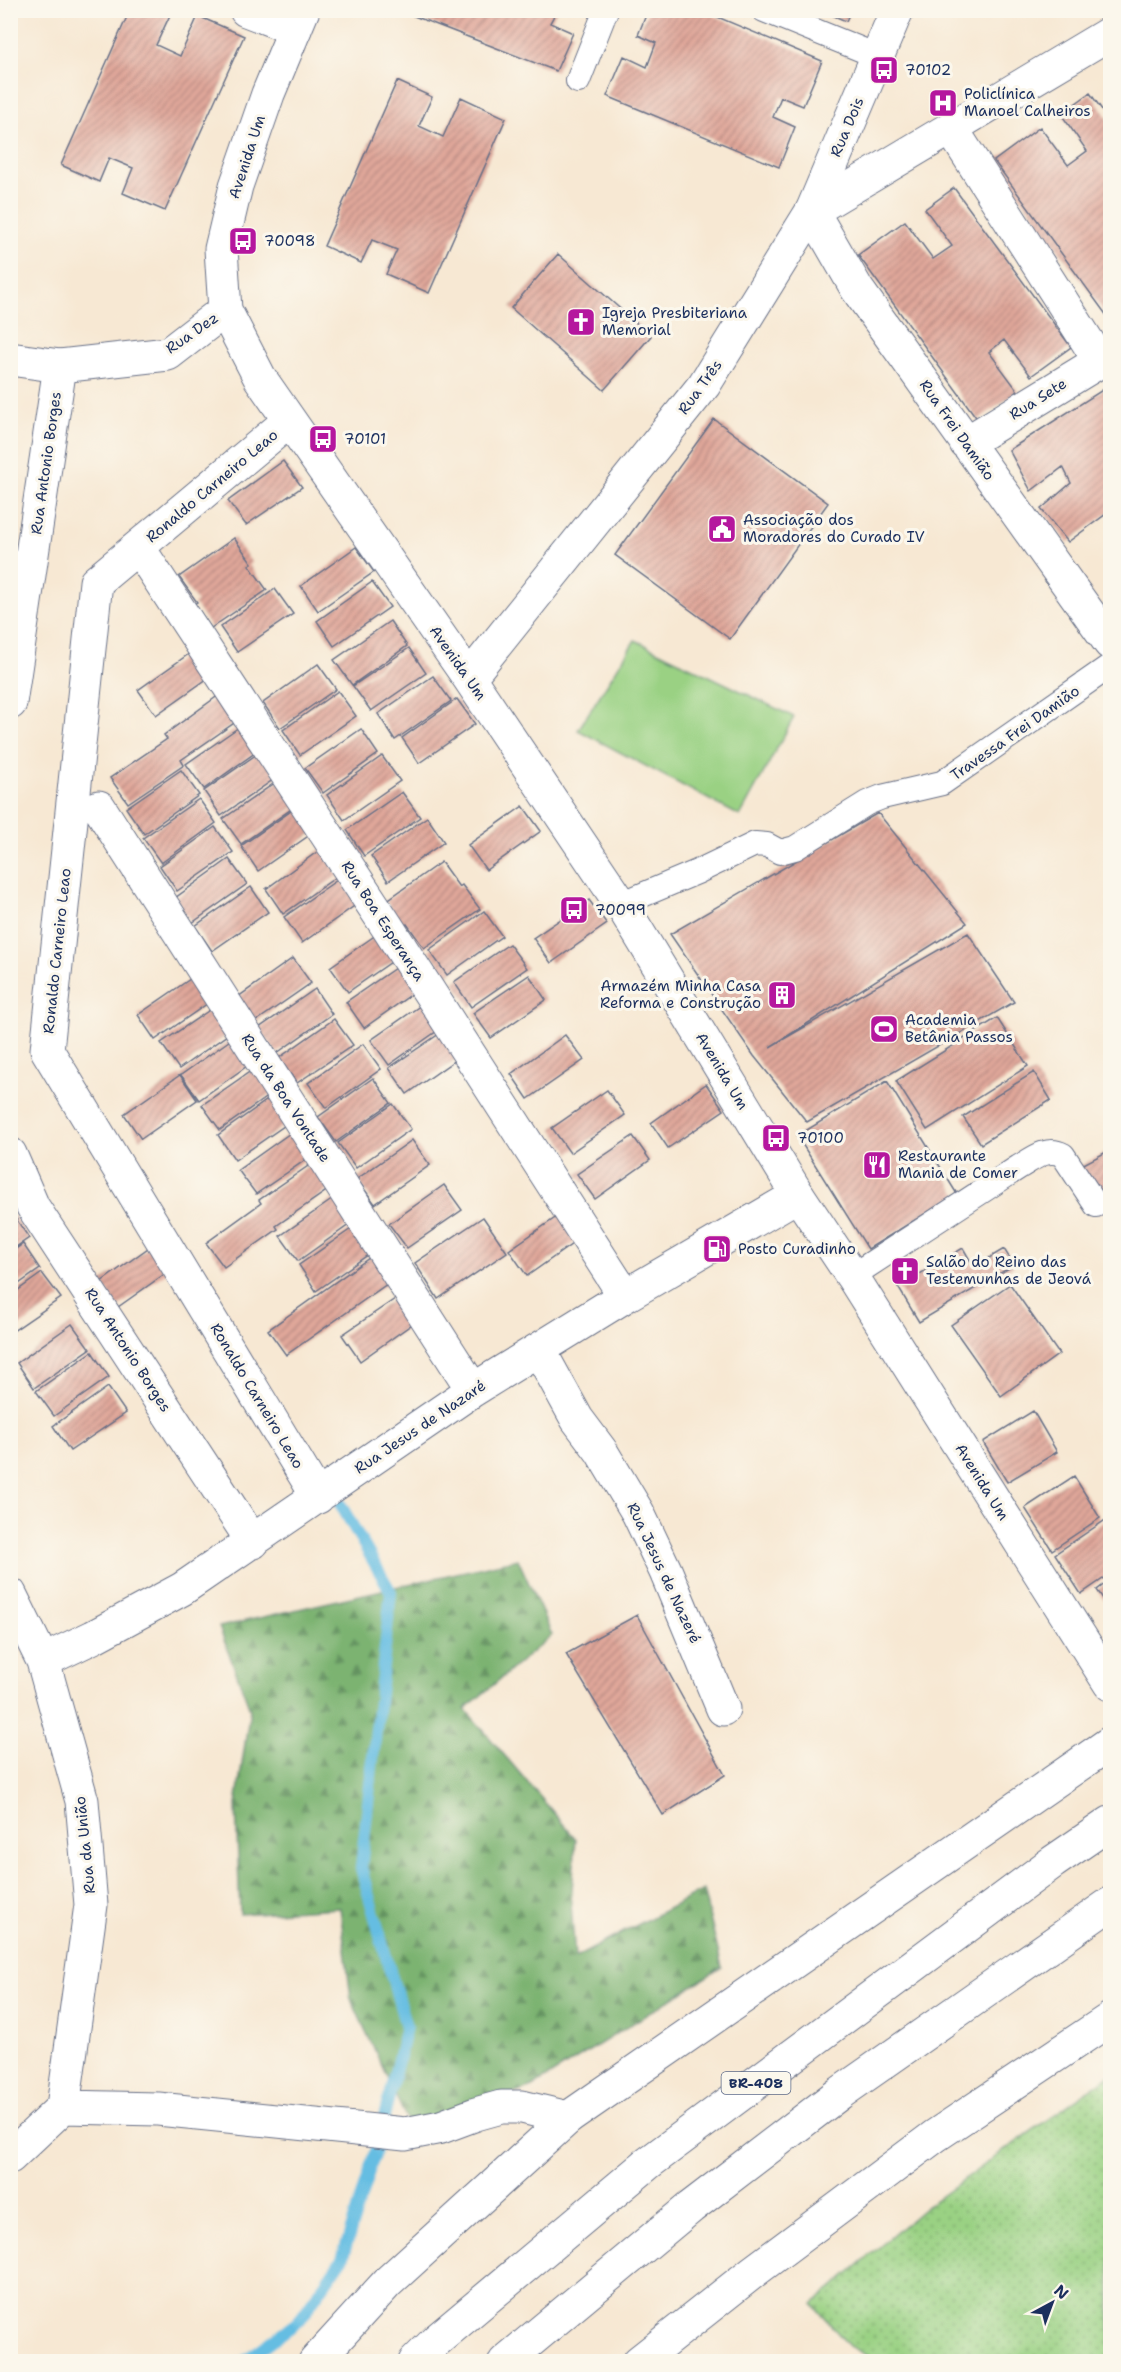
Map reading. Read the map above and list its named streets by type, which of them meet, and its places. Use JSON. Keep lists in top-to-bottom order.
{
  "streets": {
    "main road": [
      "Rua Dois",
      "Avenida Um",
      "Rua Dez",
      "Rua Três",
      "Rua Sete",
      "Rua Frei Damião",
      "Rua Antonio Borges",
      "Ronaldo Carneiro Leao",
      "Rua Boa Esperança",
      "Rua da Boa Vontade",
      "Rua Jesus de Nazaré",
      "Rua Jesus de Nazeré",
      "Rua da União",
      "BR-408"
    ],
    "lane": ["Travessa Frei Damião"]
  },
  "crossings": [
    ["Rua Dois", "Rua Três"],
    ["Rua Dois", "Rua Frei Damião"],
    ["Avenida Um", "Rua Dez"],
    ["Avenida Um", "Rua Três"],
    ["Avenida Um", "Ronaldo Carneiro Leao"],
    ["Avenida Um", "Travessa Frei Damião"],
    ["Avenida Um", "Rua Jesus de Nazaré"],
    ["Rua Dez", "Rua Antonio Borges"],
    ["Rua Três", "Rua Frei Damião"],
    ["Rua Sete", "Rua Frei Damião"],
    ["Rua Antonio Borges", "Rua Jesus de Nazaré"],
    ["Ronaldo Carneiro Leao", "Rua Boa Esperança"],
    ["Ronaldo Carneiro Leao", "Rua Jesus de Nazaré"],
    ["Rua Boa Esperança", "Rua Jesus de Nazaré"],
    ["Rua da Boa Vontade", "Rua Jesus de Nazaré"],
    ["Rua Jesus de Nazaré", "Rua Jesus de Nazeré"],
    ["Rua Jesus de Nazaré", "Rua da União"]
  ],
  "places": {
    "bus stop": [
      "70102",
      "70098",
      "70101",
      "70099",
      "70100"
    ],
    "hospital": ["Policlínica Manoel Calheiros"],
    "church": ["Igreja Presbiteriana Memorial", "Salão do Reino das Testemunhas de Jeová"],
    "public building": ["Associação dos Moradores do Curado IV"],
    "building": ["Armazém Minha Casa Reforma e Construção"],
    "sports": ["Academia Betânia Passos"],
    "restaurant": ["Restaurante Mania de Comer"],
    "fuel station": ["Posto Curadinho"]
  },
  "north": "top right"
}
